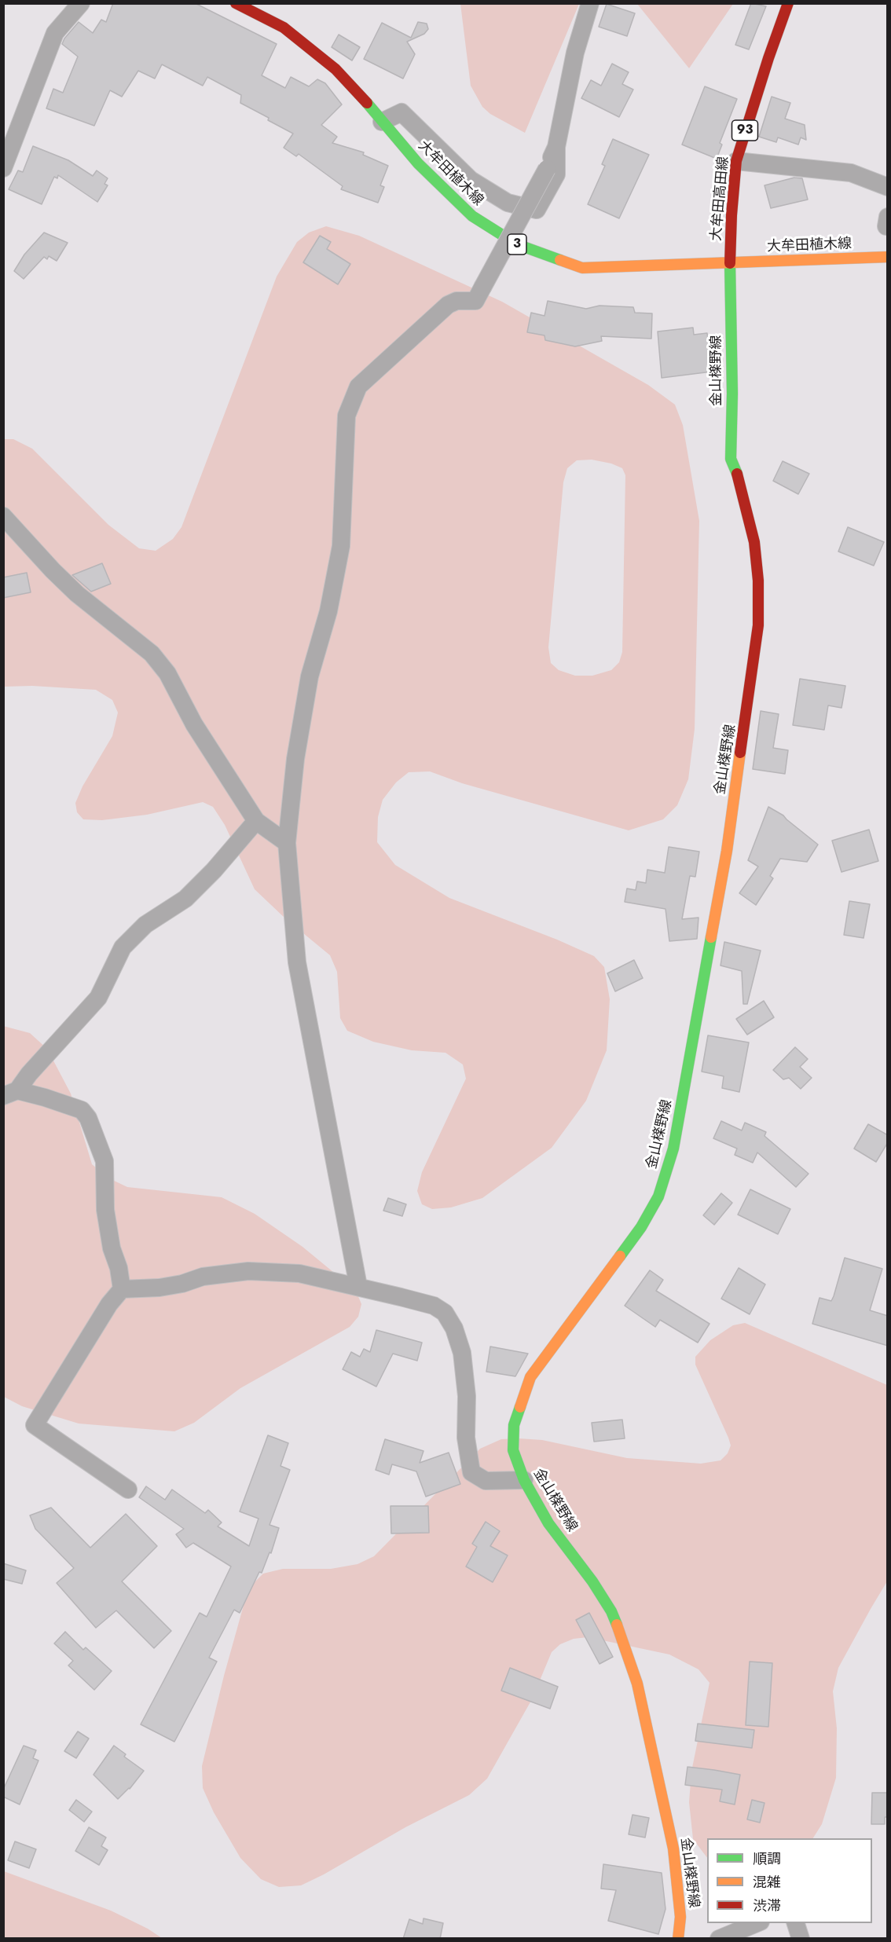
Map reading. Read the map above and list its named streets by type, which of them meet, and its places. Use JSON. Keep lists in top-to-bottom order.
{
  "streets": {
    "main road": [
      "93",
      "大牟田植木線",
      "大牟田高田線",
      "3",
      "金山檪野線"
    ]
  },
  "crossings": [
    ["大牟田植木線", "大牟田高田線"],
    ["大牟田植木線", "金山檪野線"],
    ["大牟田高田線", "金山檪野線"]
  ],
  "legend": ["順調", "混雑", "渋滞"]
}
